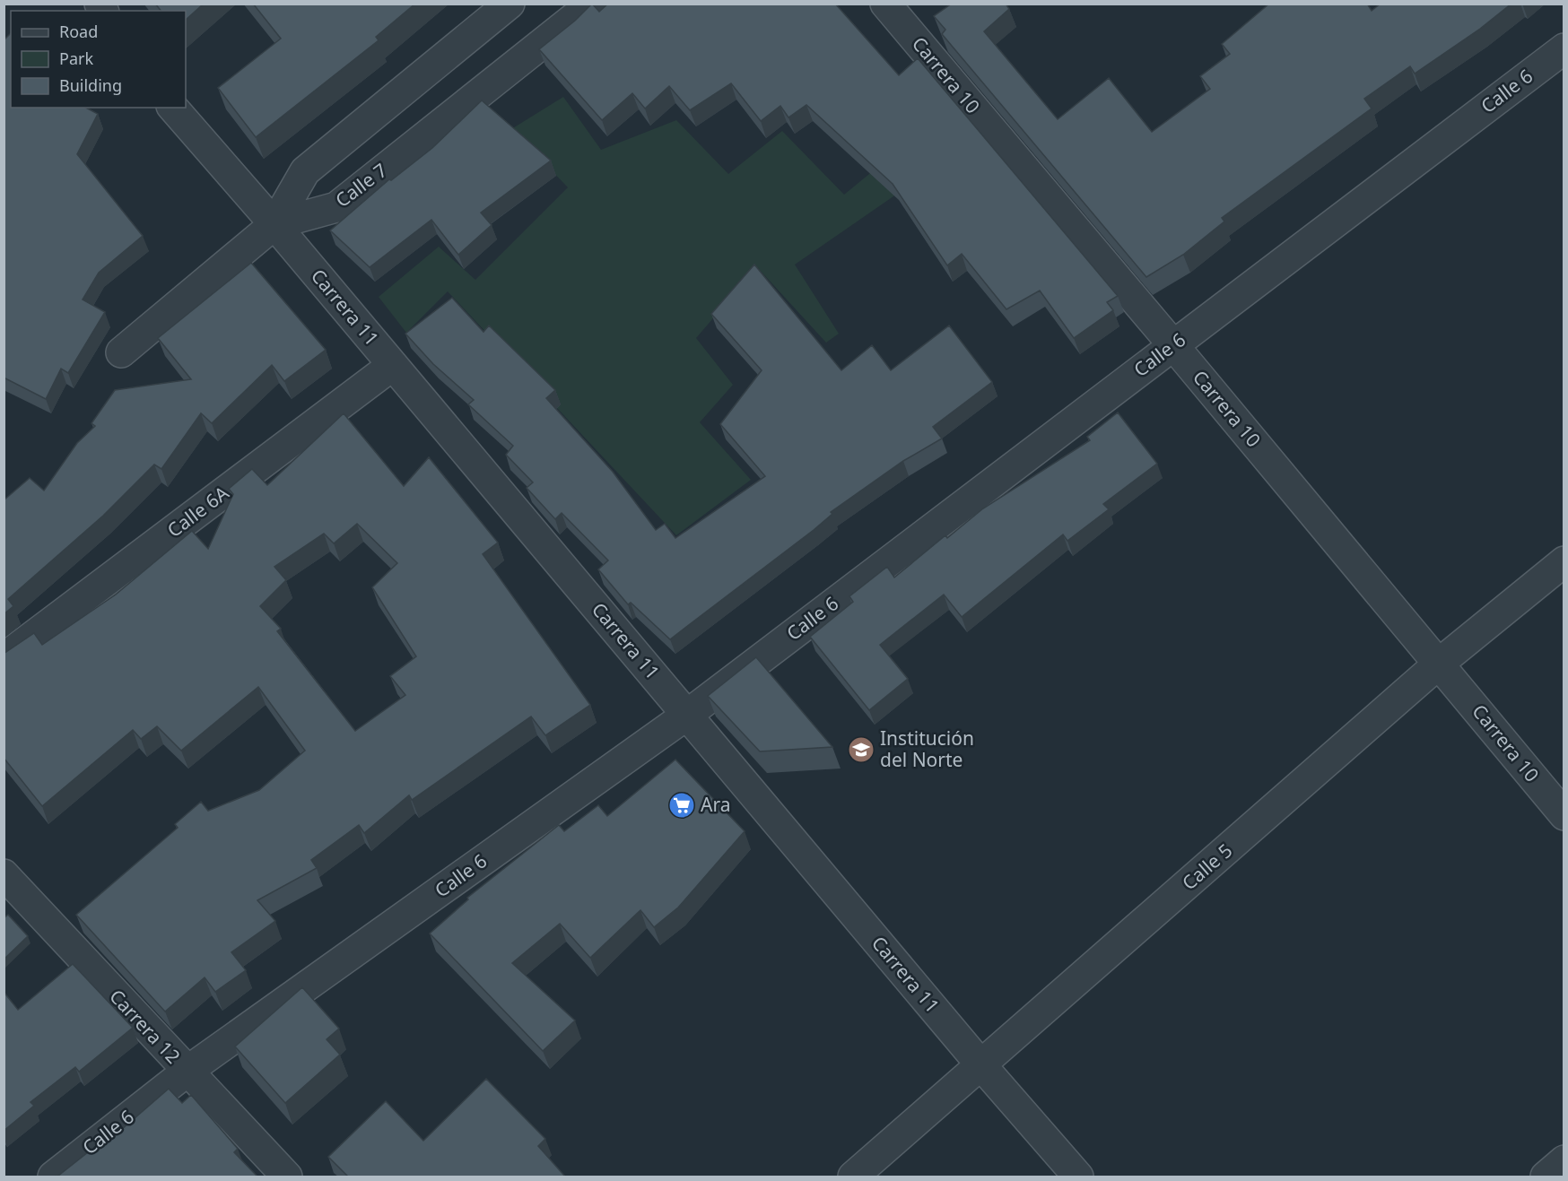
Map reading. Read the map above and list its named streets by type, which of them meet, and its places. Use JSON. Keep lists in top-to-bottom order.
{
  "streets": {
    "street": [
      "Carrera 10",
      "Calle 6",
      "Calle 7",
      "Carrera 11",
      "Calle 6A",
      "Calle 5",
      "Carrera 12"
    ]
  },
  "crossings": [
    ["Carrera 10", "Calle 6"],
    ["Carrera 10", "Calle 5"],
    ["Calle 6", "Carrera 11"],
    ["Calle 6", "Carrera 12"],
    ["Calle 7", "Carrera 11"],
    ["Carrera 11", "Calle 6A"],
    ["Carrera 11", "Calle 5"]
  ],
  "places": {
    "school or university": ["Institución del Norte"],
    "supermarket": ["Ara"]
  },
  "legend": ["Road", "Park", "Building"]
}
